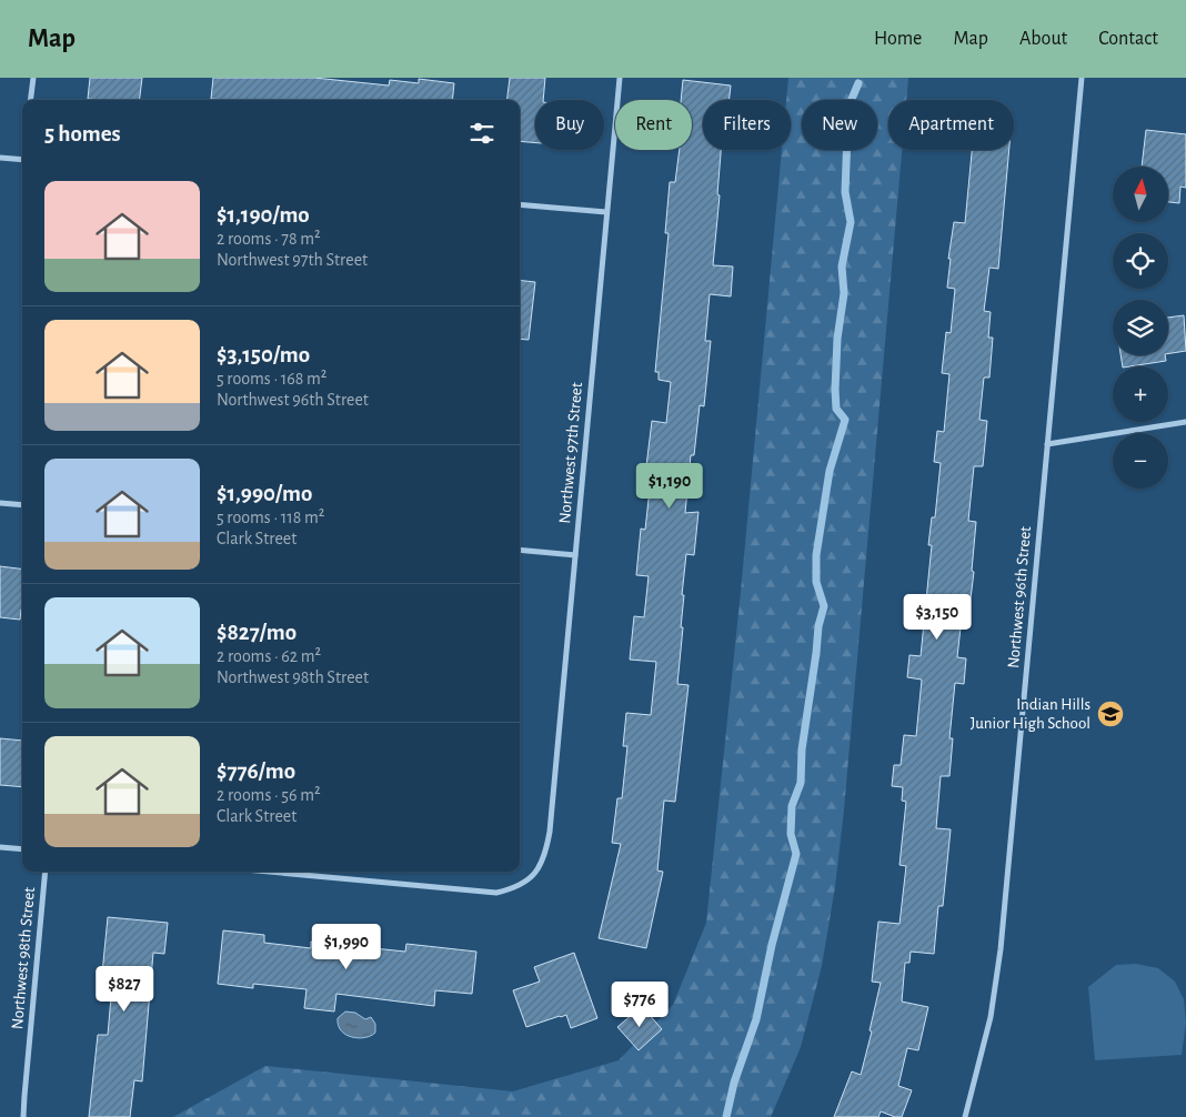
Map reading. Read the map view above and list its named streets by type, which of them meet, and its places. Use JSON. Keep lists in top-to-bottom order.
{
  "streets": {
    "street": ["Northwest 97th Street", "Northwest 96th Street", "Northwest 98th Street"]
  },
  "places": {
    "school or university": ["Indian Hills Junior High School"]
  },
  "north": "top",
  "page": {
    "header": "Map",
    "nav": [
      "Home",
      "Map",
      "About",
      "Contact"
    ],
    "chip": [
      "Buy",
      "Rent",
      "Filters",
      "New",
      "Apartment"
    ],
    "heading": "5 homes",
    "map_buttons": ["+", "−"],
    "list": [
      {
        "name": "$1,190/mo",
        "note": "2 rooms · 78 m² · Northwest 97th Street"
      },
      {
        "name": "$3,150/mo",
        "note": "5 rooms · 168 m² · Northwest 96th Street"
      },
      {
        "name": "$1,990/mo",
        "note": "5 rooms · 118 m² · Clark Street"
      },
      {
        "name": "$827/mo",
        "note": "2 rooms · 62 m² · Northwest 98th Street"
      },
      {
        "name": "$776/mo",
        "note": "2 rooms · 56 m² · Clark Street"
      }
    ],
    "price": [
      "$1,190",
      "$3,150",
      "$1,990",
      "$827",
      "$776"
    ]
  }
}
